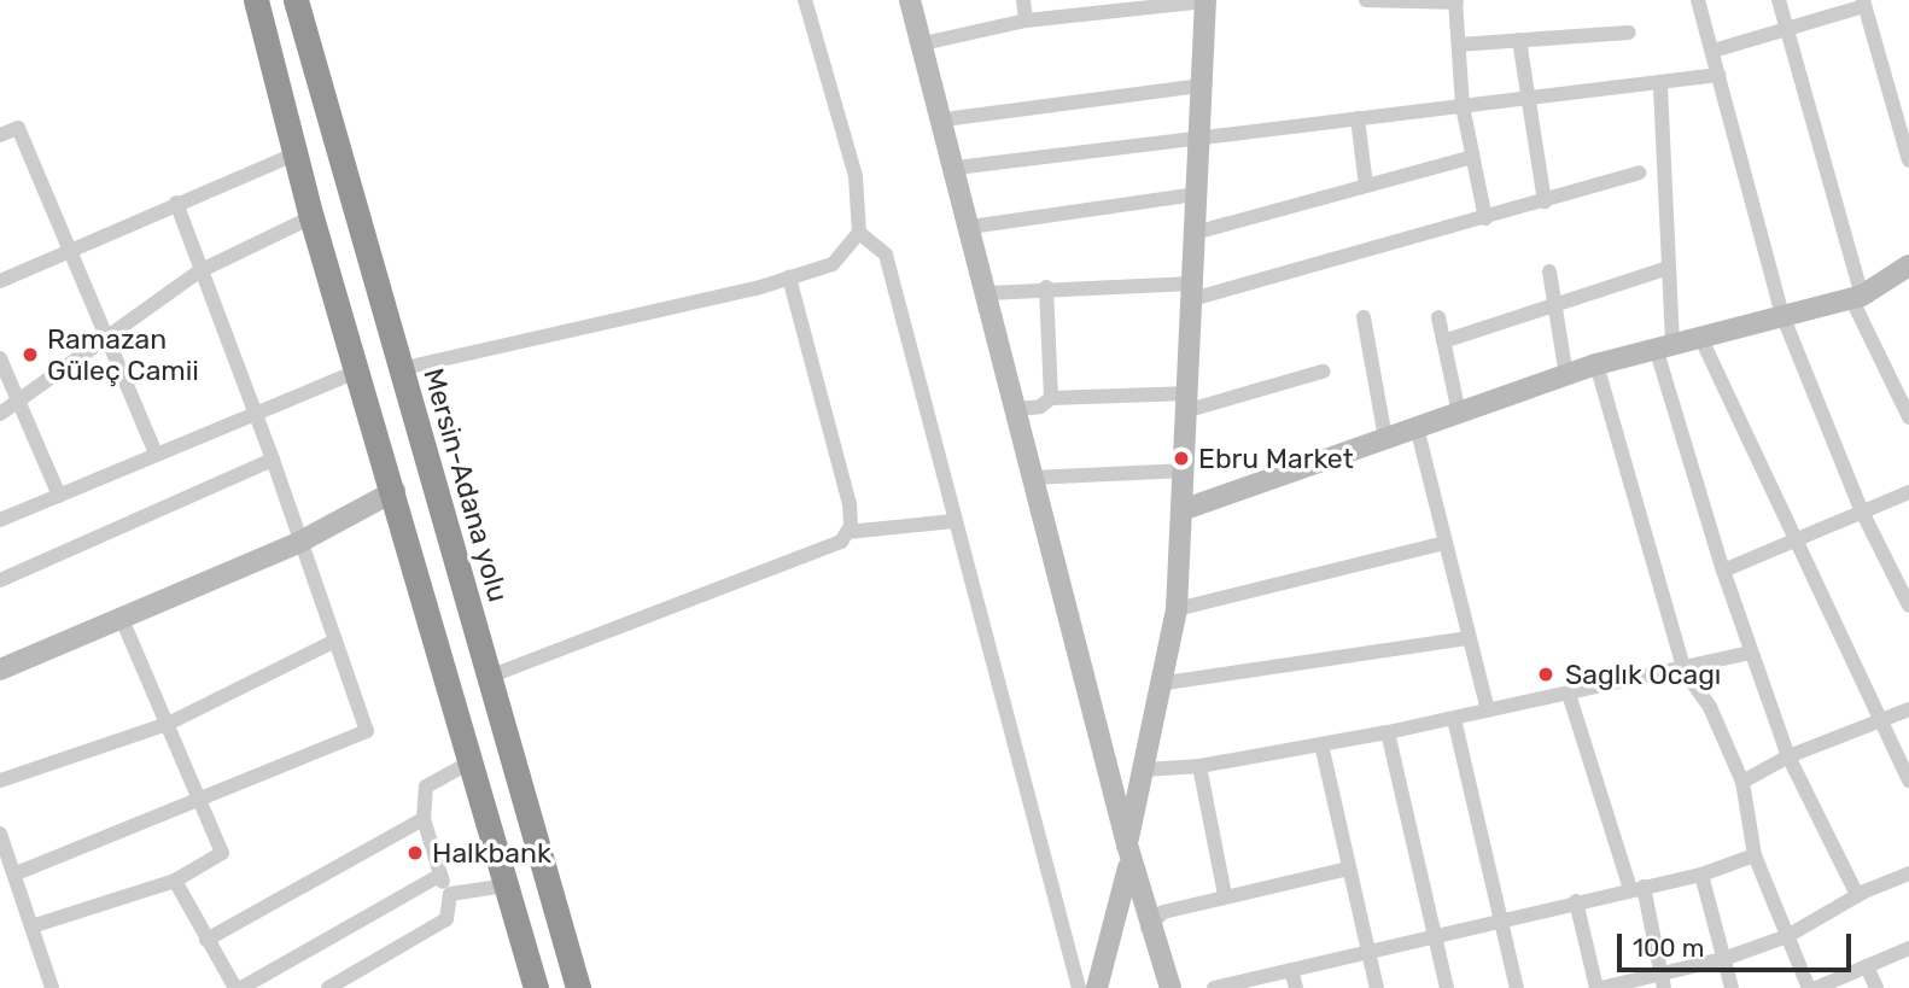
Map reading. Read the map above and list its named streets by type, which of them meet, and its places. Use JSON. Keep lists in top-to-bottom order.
{
  "streets": {
    "highway": ["Mersin-Adana yolu"]
  },
  "places": [
    "Ramazan Güleç Camii",
    "Ebru Market",
    "Saglık Ocagı",
    "Halkbank"
  ],
  "scale_bar": "100 m"
}
